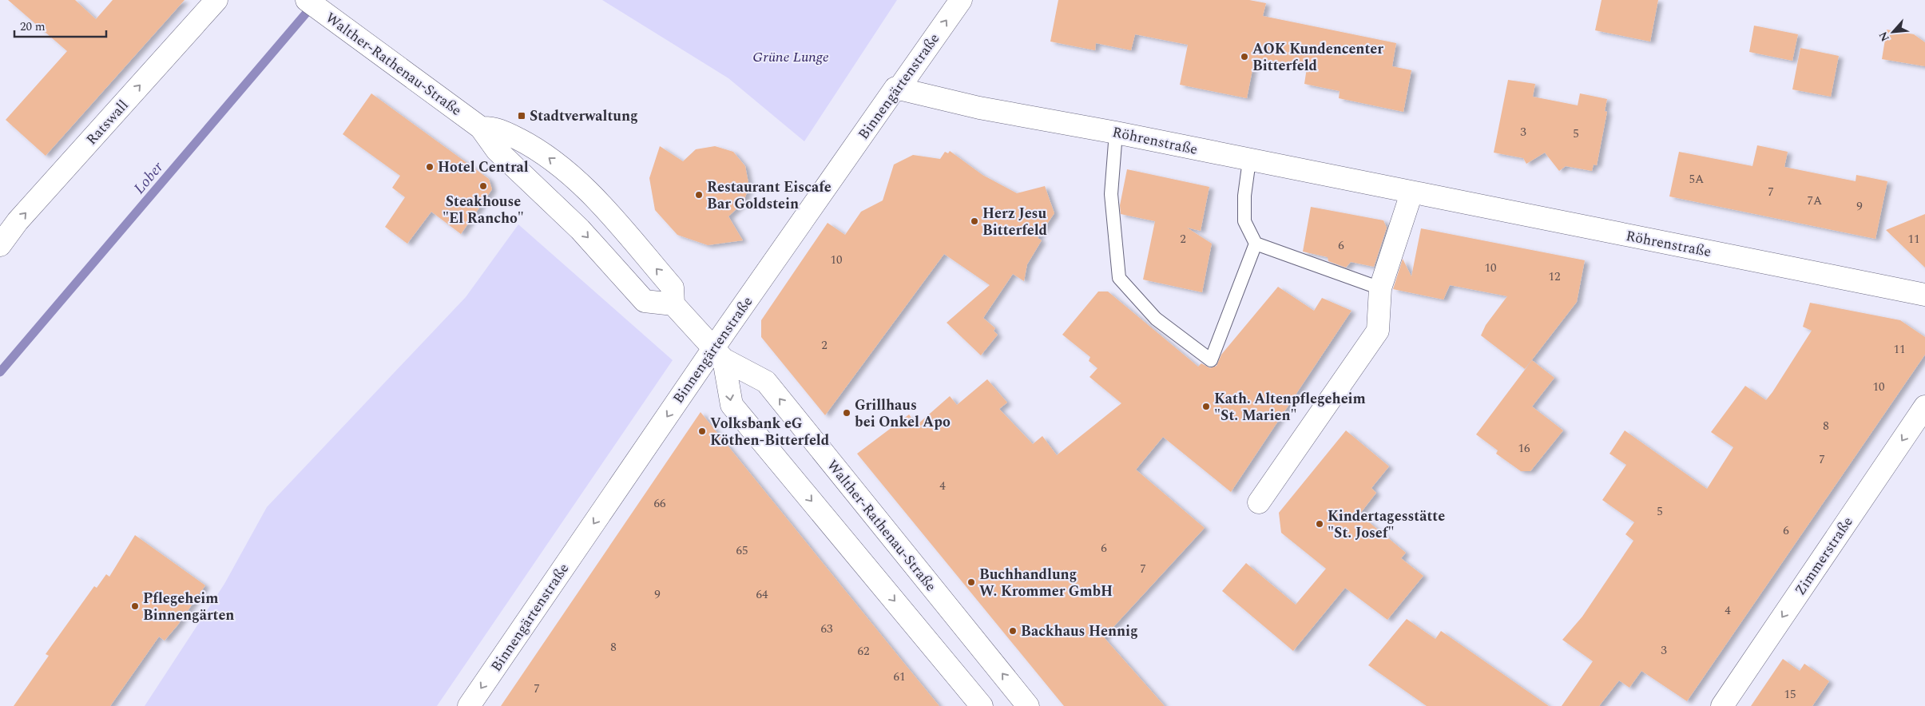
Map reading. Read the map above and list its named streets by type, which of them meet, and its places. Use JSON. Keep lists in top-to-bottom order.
{
  "streets": {
    "street": [
      "Walther-Rathenau-Straße",
      "Binnengärtenstraße",
      "Ratswall",
      "Röhrenstraße",
      "Zimmerstraße"
    ]
  },
  "crossings": [
    ["Walther-Rathenau-Straße", "Binnengärtenstraße"],
    ["Binnengärtenstraße", "Röhrenstraße"]
  ],
  "one_way": ["Ratswall", "Zimmerstraße"],
  "water": ["Lober"],
  "parks": ["Grüne Lunge"],
  "places": {
    "other": [
      "AOK Kundencenter Bitterfeld",
      "Hotel Central",
      "Steakhouse \"El Rancho\"",
      "Restaurant Eiscafe Bar Goldstein",
      "Herz Jesu Bitterfeld",
      "Kath. Altenpflegeheim \"St. Marien\"",
      "Grillhaus bei Onkel Apo",
      "Volksbank eG Köthen-Bitterfeld",
      "Kindertagesstätte \"St. Josef\"",
      "Buchhandlung W. Krommer GmbH",
      "Pflegeheim Binnengärten",
      "Backhaus Hennig"
    ],
    "transit": ["Stadtverwaltung"]
  },
  "house_numbers": [
    "3",
    "5",
    "5A",
    "7",
    "7A",
    "9",
    "2",
    "11",
    "6",
    "10",
    "10",
    "12",
    "2",
    "11",
    "10",
    "8",
    "16",
    "7",
    "4",
    "66",
    "5",
    "6",
    "6",
    "65",
    "7",
    "9",
    "64",
    "4",
    "63",
    "8",
    "3",
    "62",
    "61",
    "7",
    "15"
  ],
  "scale_bar": "20 m",
  "north": "bottom left"
}
